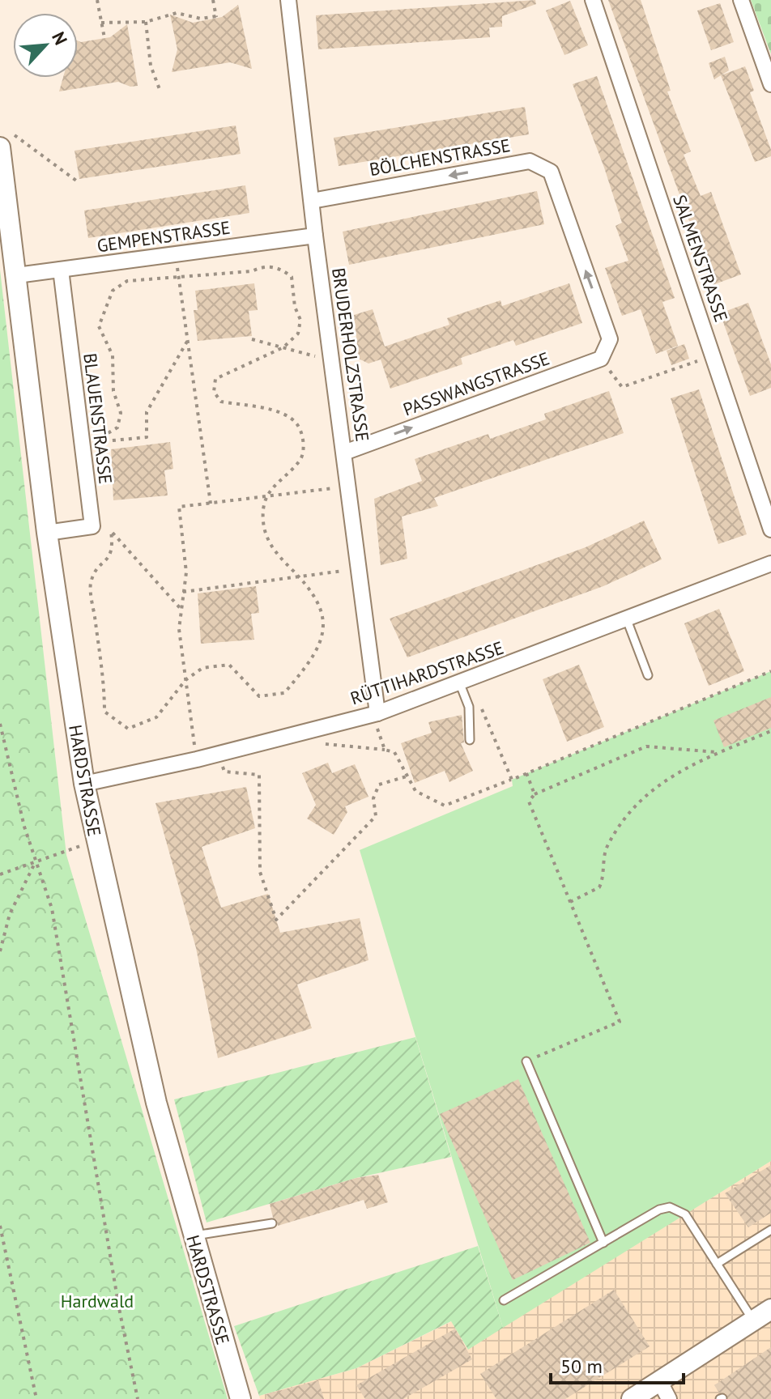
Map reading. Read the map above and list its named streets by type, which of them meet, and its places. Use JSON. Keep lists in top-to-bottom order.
{
  "streets": {
    "street": [
      "BÖLCHENSTRASSE",
      "GEMPENSTRASSE",
      "SALMENSTRASSE",
      "BRUDERHOLZSTRASSE",
      "PASSWANGSTRASSE",
      "BLAUENSTRASSE",
      "RÜTTIHARDSTRASSE",
      "HARDSTRASSE"
    ]
  },
  "crossings": [
    ["BÖLCHENSTRASSE", "BRUDERHOLZSTRASSE"],
    ["BÖLCHENSTRASSE", "PASSWANGSTRASSE"],
    ["GEMPENSTRASSE", "BRUDERHOLZSTRASSE"],
    ["GEMPENSTRASSE", "BLAUENSTRASSE"],
    ["GEMPENSTRASSE", "HARDSTRASSE"],
    ["BRUDERHOLZSTRASSE", "PASSWANGSTRASSE"],
    ["BRUDERHOLZSTRASSE", "RÜTTIHARDSTRASSE"],
    ["BLAUENSTRASSE", "HARDSTRASSE"],
    ["RÜTTIHARDSTRASSE", "HARDSTRASSE"]
  ],
  "one_way": ["PASSWANGSTRASSE"],
  "parks": ["Hardwald"],
  "scale_bar": "50 m",
  "north": "top right"
}
